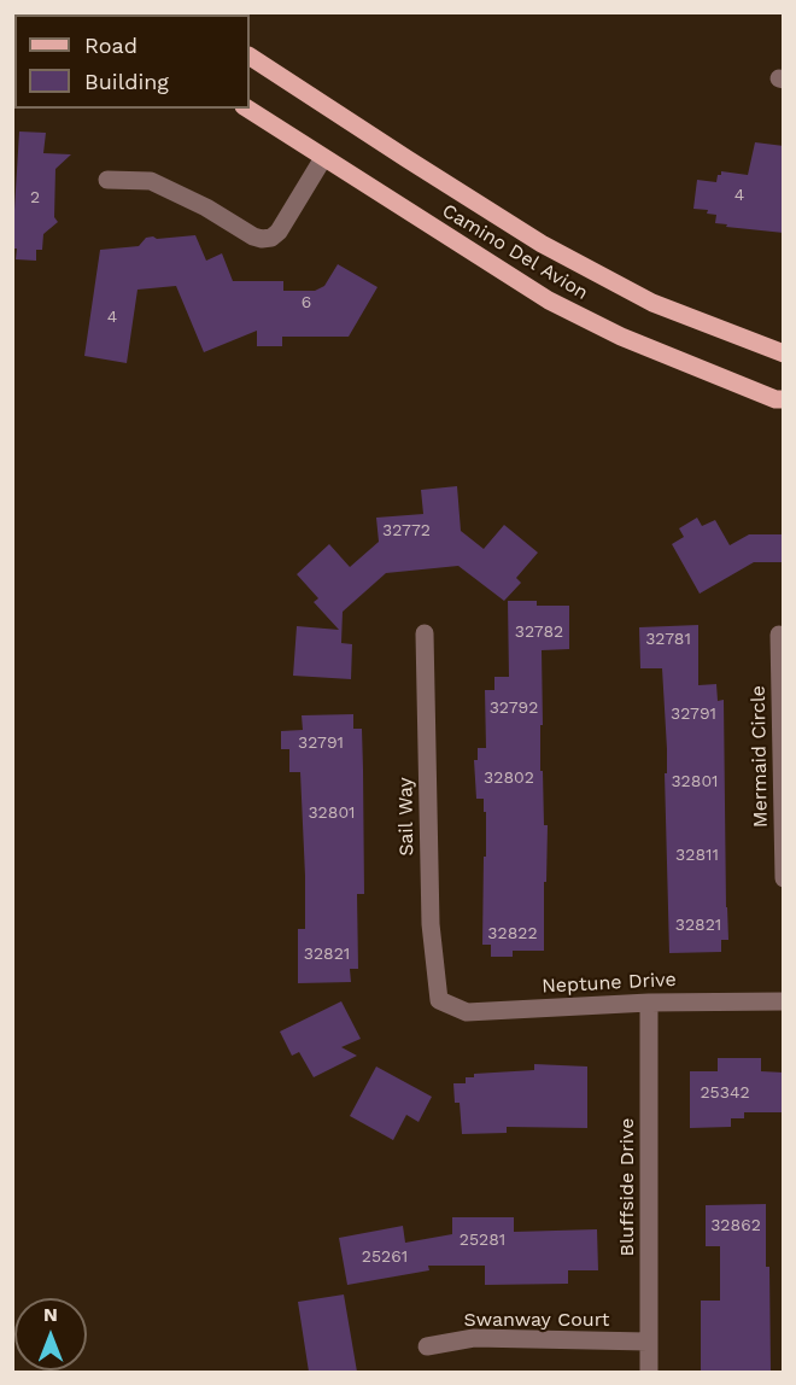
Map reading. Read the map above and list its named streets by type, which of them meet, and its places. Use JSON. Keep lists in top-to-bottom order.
{
  "streets": {
    "main road": ["Camino Del Avion"],
    "street": [
      "Mermaid Circle",
      "Sail Way",
      "Neptune Drive",
      "Bluffside Drive",
      "Swanway Court"
    ]
  },
  "crossings": [
    ["Sail Way", "Neptune Drive"],
    ["Neptune Drive", "Bluffside Drive"],
    ["Bluffside Drive", "Swanway Court"]
  ],
  "house_numbers": [
    "4",
    "2",
    "6",
    "4",
    "32772",
    "32782",
    "32781",
    "32792",
    "32791",
    "32791",
    "32802",
    "32801",
    "32801",
    "32811",
    "32821",
    "32822",
    "32821",
    "25342",
    "32862",
    "25281",
    "25261"
  ],
  "legend": ["Road", "Building"],
  "north": "top"
}
